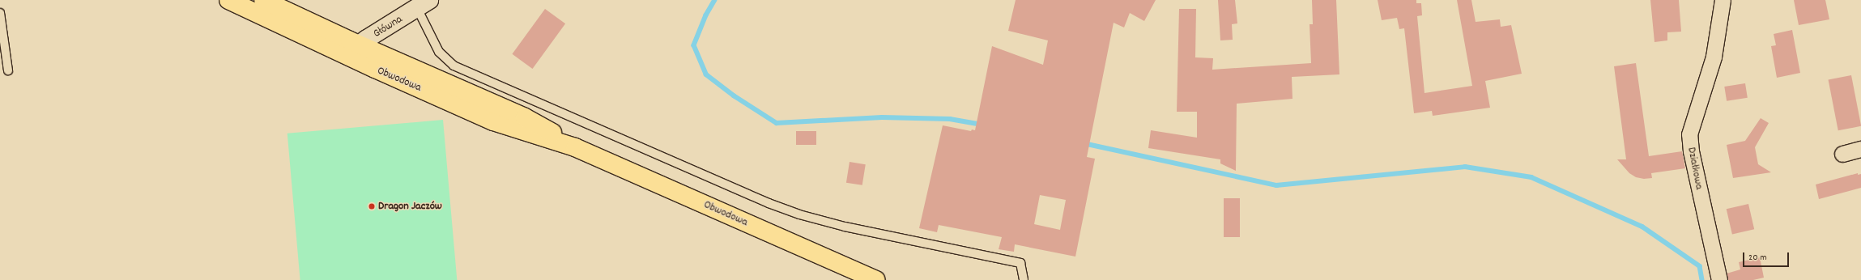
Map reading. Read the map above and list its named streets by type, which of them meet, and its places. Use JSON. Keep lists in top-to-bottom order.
{
  "streets": {
    "main road": ["Obwodowa"],
    "street": ["Główna", "Działkowa"]
  },
  "crossings": [
    ["Główna", "Obwodowa"]
  ],
  "places": ["Dragon Jaczów"],
  "scale_bar": "20 m"
}
